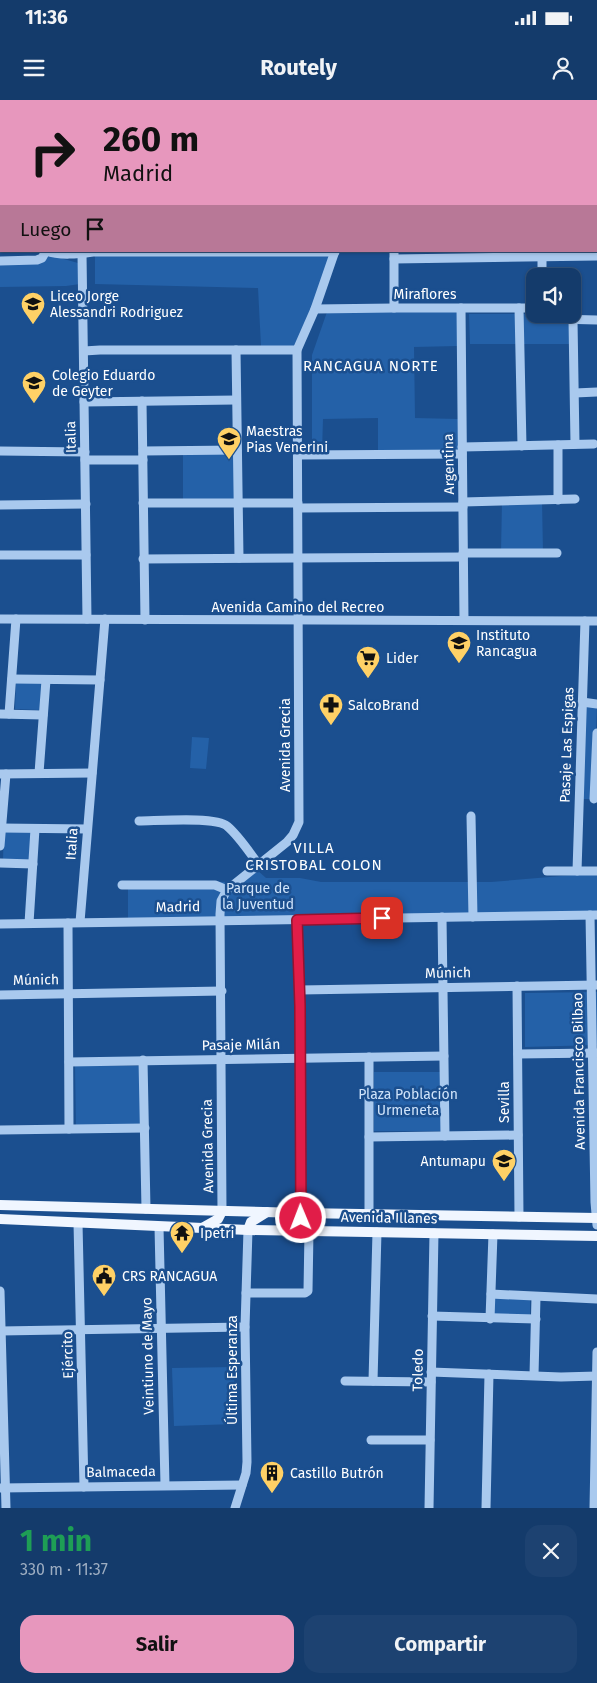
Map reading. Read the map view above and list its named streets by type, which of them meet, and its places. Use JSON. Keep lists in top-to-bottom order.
{
  "streets": {
    "main road": ["Avenida Illanes"],
    "street": [
      "Miraflores",
      "Italia",
      "Argentina",
      "Avenida Camino del Recreo",
      "Avenida Grecia",
      "Pasaje Las Espigas",
      "Madrid",
      "Múnich",
      "Pasaje Milán",
      "Avenida Francisco Bilbao",
      "Sevilla",
      "Ejército",
      "Veintiuno de Mayo",
      "Última Esperanza",
      "Toledo",
      "Balmaceda"
    ]
  },
  "crossings": [
    ["Miraflores", "Argentina"],
    ["Miraflores", "Avenida Grecia"],
    ["Italia", "Avenida Camino del Recreo"],
    ["Italia", "Madrid"],
    ["Argentina", "Avenida Camino del Recreo"],
    ["Avenida Camino del Recreo", "Avenida Grecia"],
    ["Avenida Camino del Recreo", "Pasaje Las Espigas"],
    ["Avenida Grecia", "Madrid"],
    ["Avenida Grecia", "Múnich"],
    ["Avenida Grecia", "Pasaje Milán"],
    ["Avenida Grecia", "Avenida Illanes"],
    ["Madrid", "Avenida Francisco Bilbao"],
    ["Múnich", "Avenida Francisco Bilbao"],
    ["Múnich", "Sevilla"],
    ["Avenida Francisco Bilbao", "Avenida Illanes"],
    ["Sevilla", "Avenida Illanes"],
    ["Avenida Illanes", "Ejército"],
    ["Avenida Illanes", "Veintiuno de Mayo"],
    ["Avenida Illanes", "Última Esperanza"],
    ["Avenida Illanes", "Toledo"],
    ["Ejército", "Balmaceda"],
    ["Veintiuno de Mayo", "Balmaceda"],
    ["Última Esperanza", "Balmaceda"]
  ],
  "districts": ["RANCAGUA NORTE", "VILLA CRISTOBAL COLON"],
  "parks": ["Parque de la Juventud", "Plaza Población Urmeneta"],
  "places": {
    "school or university": [
      "Liceo Jorge Alessandri Rodriguez",
      "Colegio Eduardo de Geyter",
      "Maestras Pias Venerini",
      "Instituto Rancagua",
      "Antumapu"
    ],
    "supermarket": ["Lider"],
    "pharmacy": ["SalcoBrand"],
    "temple": ["Ipetri"],
    "public building": ["CRS RANCAGUA"],
    "building": ["Castillo Butrón"]
  },
  "page": {
    "status": "11:36",
    "header": "Routely",
    "turn": ["260 m", "Madrid"],
    "then": "Luego",
    "heading": ["1 min", "330 m · 11:37"],
    "buttons": ["Salir", "Compartir"]
  }
}
